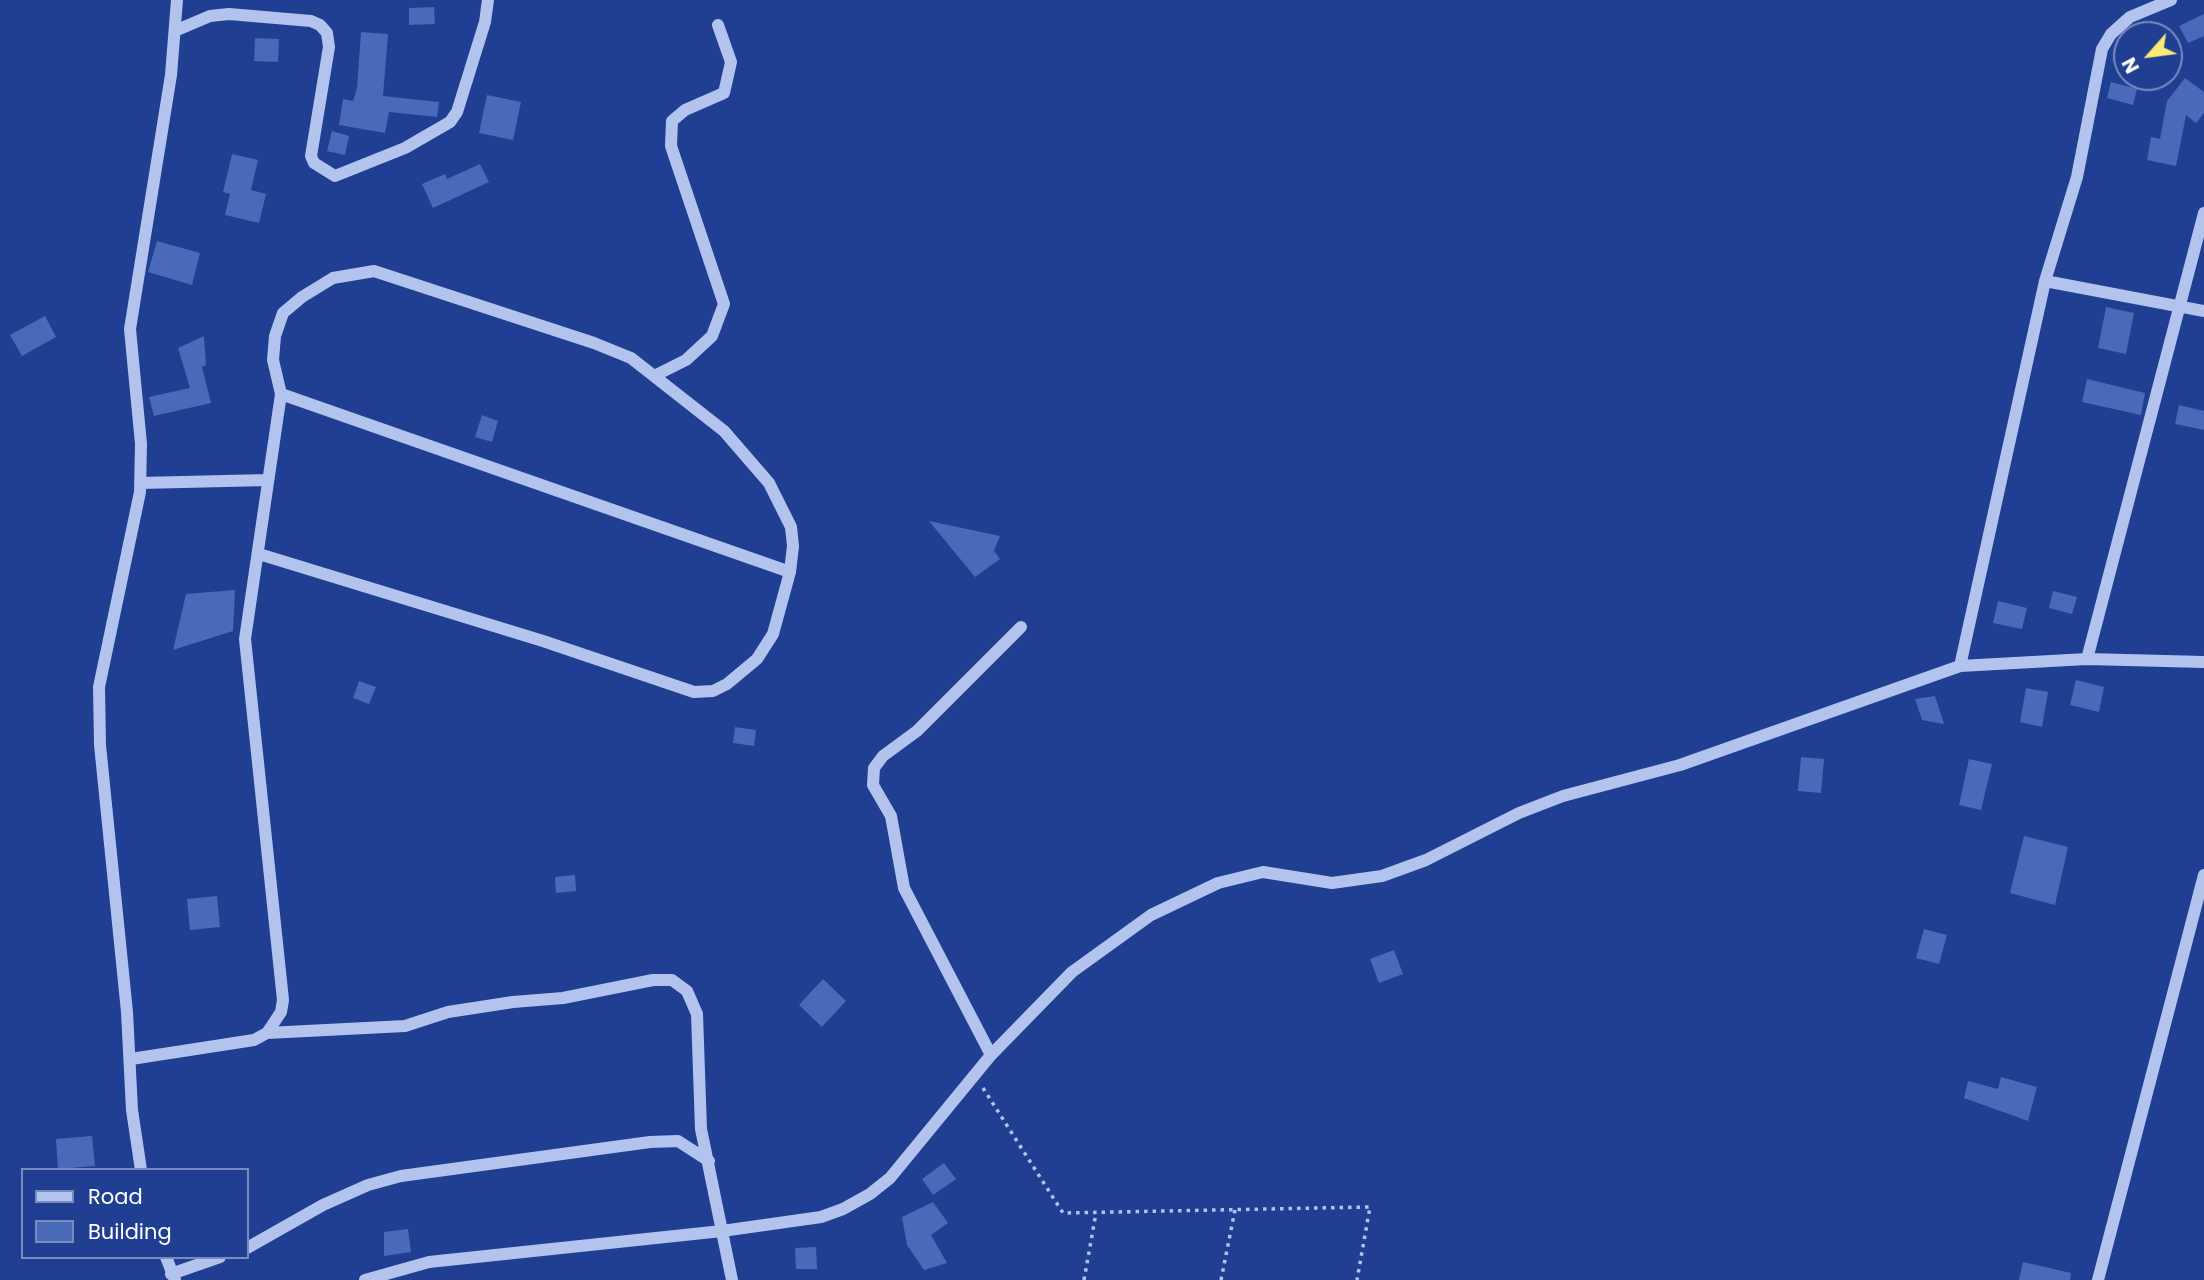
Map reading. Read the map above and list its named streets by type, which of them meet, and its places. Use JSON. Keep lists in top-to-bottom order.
{
  "legend": ["Road", "Building"],
  "north": "bottom left"
}
